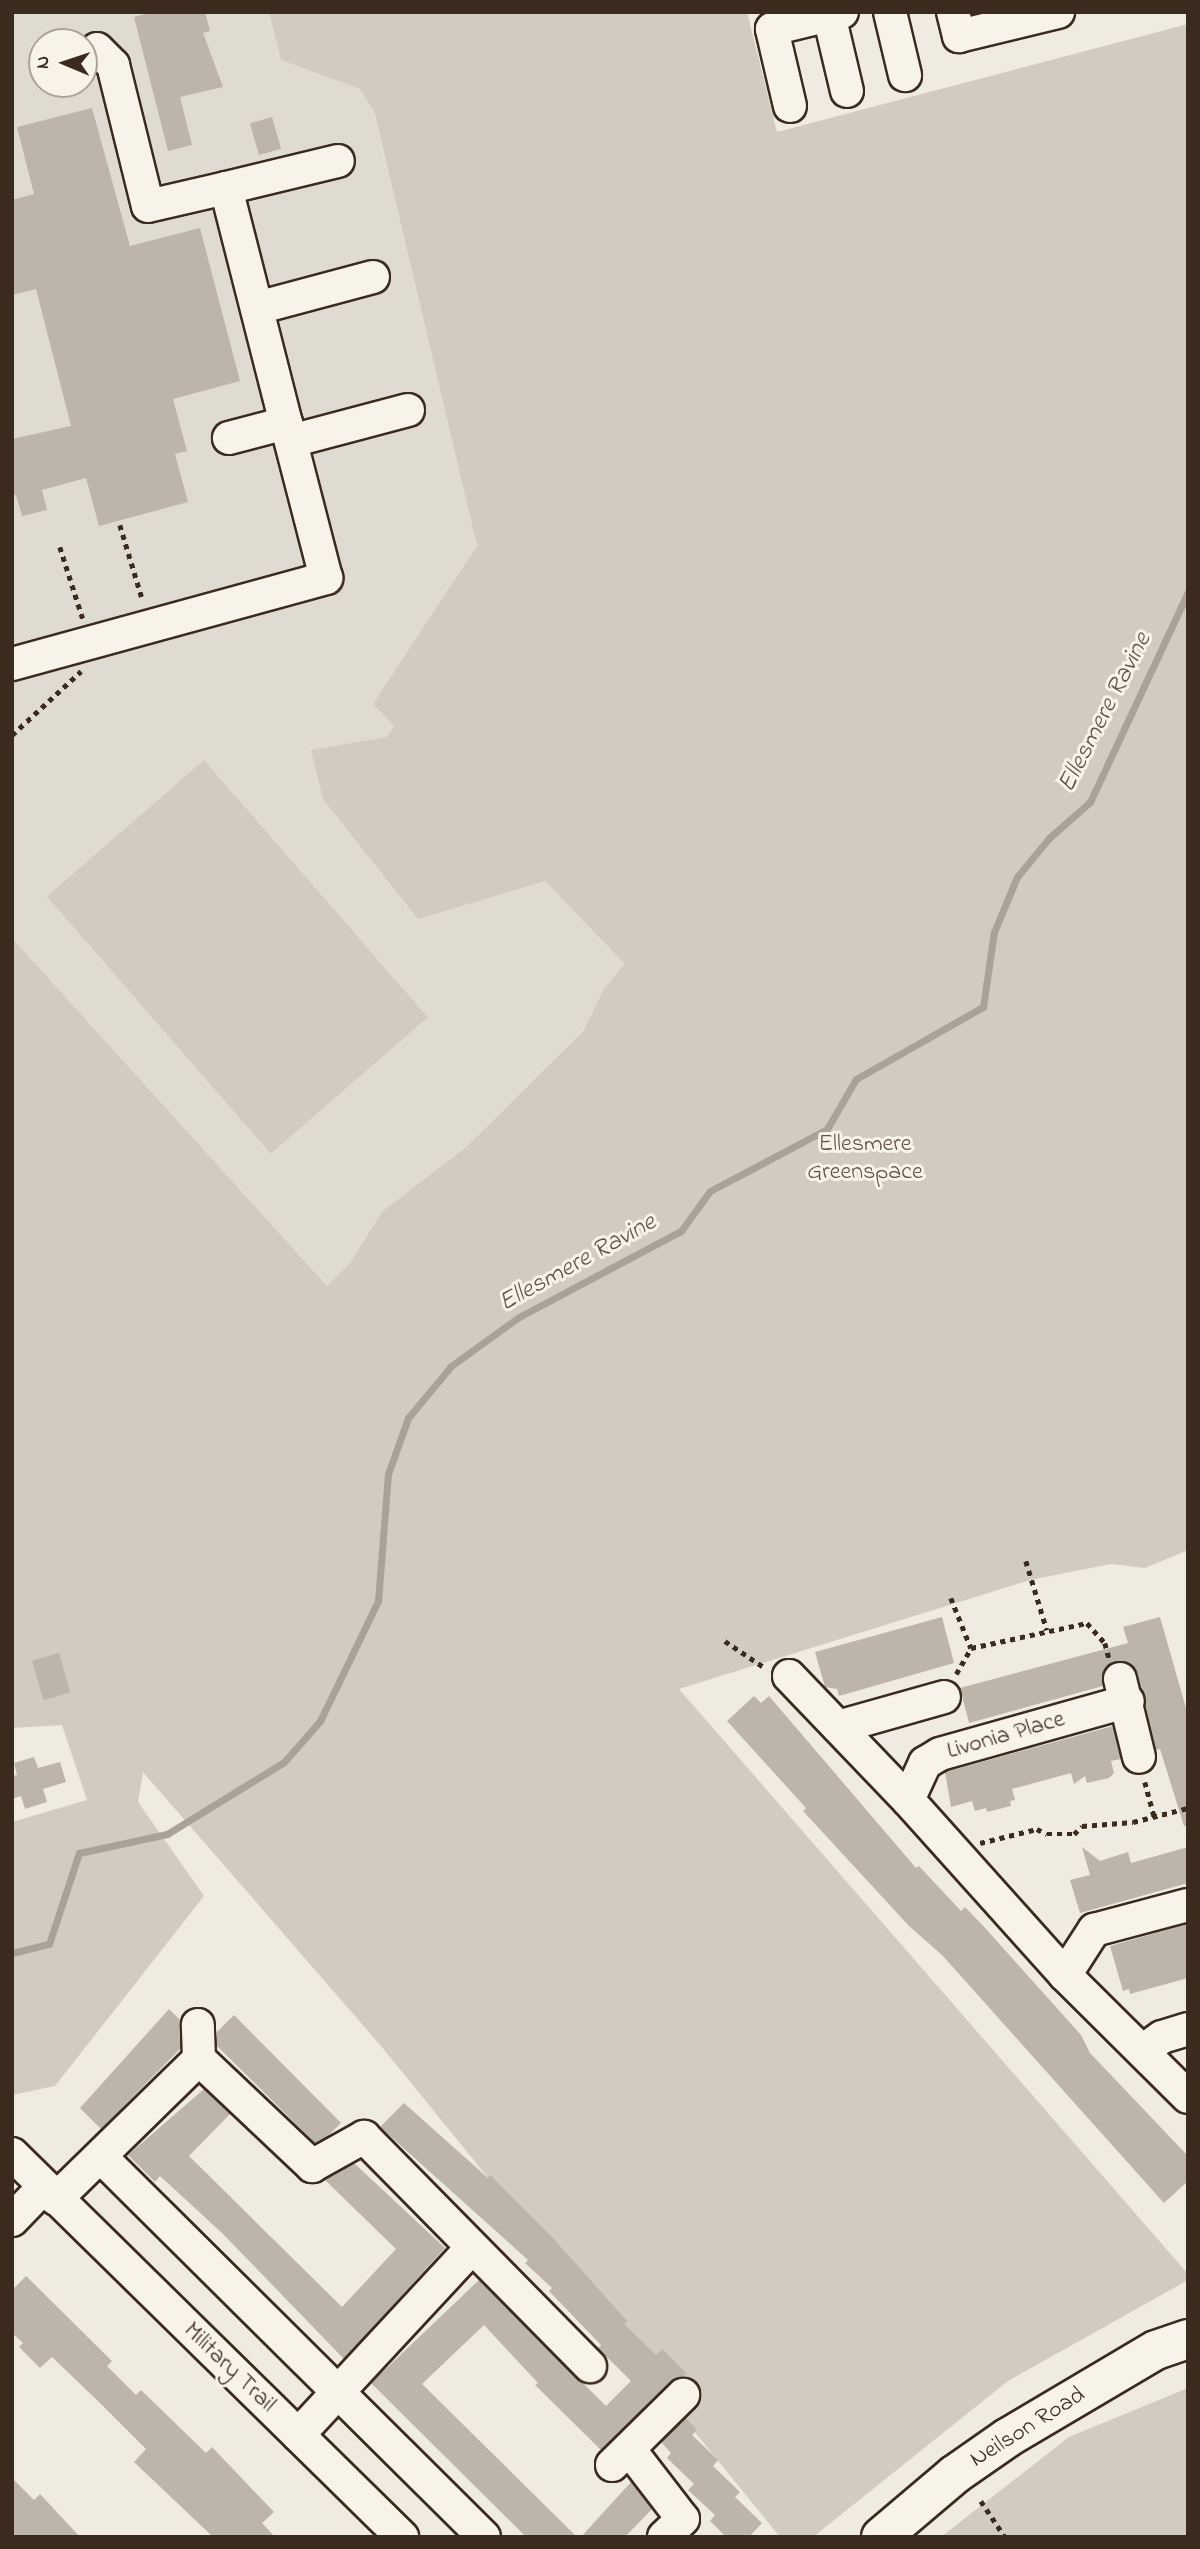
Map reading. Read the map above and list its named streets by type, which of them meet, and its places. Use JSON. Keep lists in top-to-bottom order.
{
  "streets": {
    "main road": ["Neilson Road"],
    "street": ["Livonia Place", "Military Trail"]
  },
  "water": ["Ellesmere Ravine"],
  "parks": ["Ellesmere Greenspace"],
  "north": "left"
}
